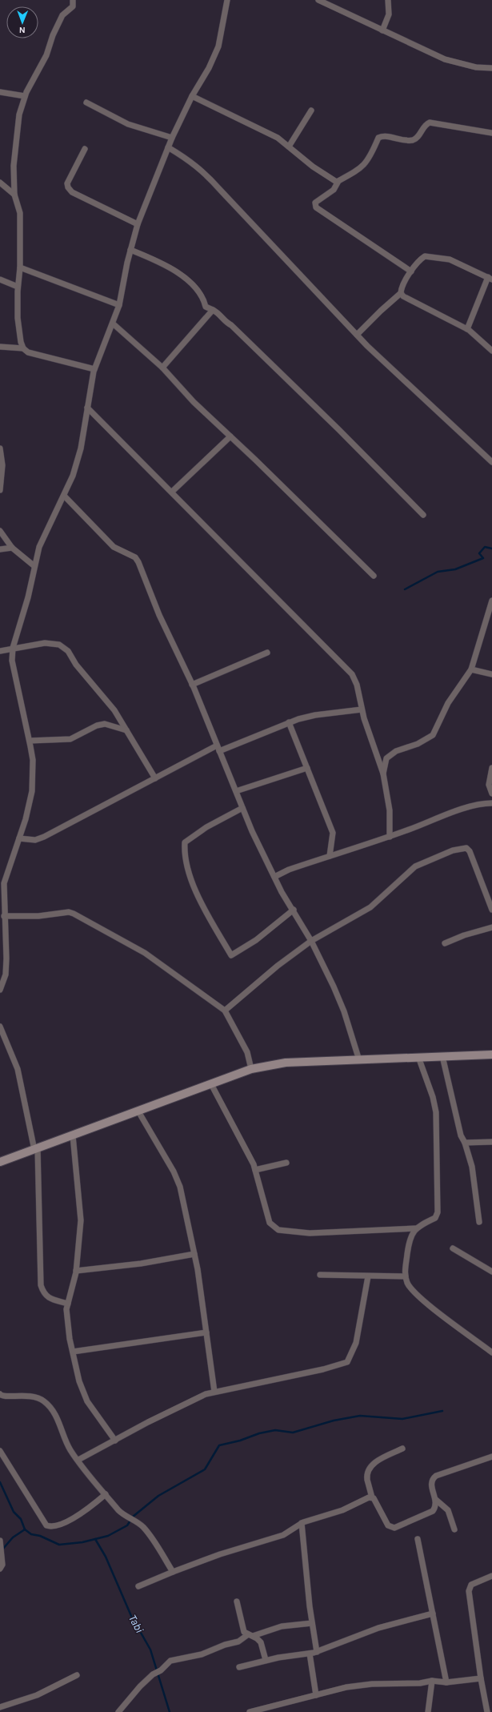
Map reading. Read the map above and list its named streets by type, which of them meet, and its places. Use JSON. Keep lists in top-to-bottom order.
{
  "water": ["Tabi"],
  "north": "bottom"
}
